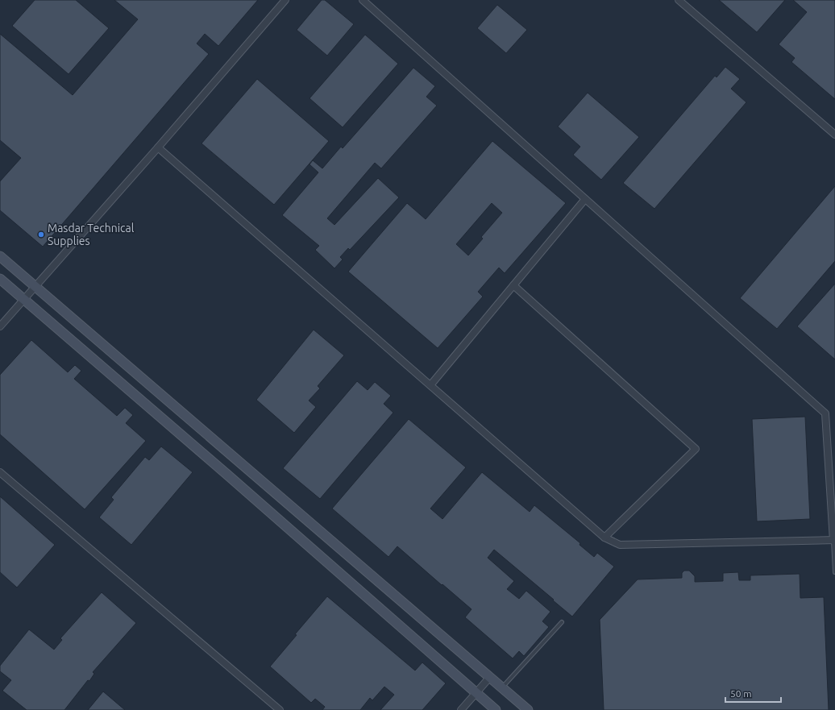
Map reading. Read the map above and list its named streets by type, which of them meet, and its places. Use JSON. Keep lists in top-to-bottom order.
{
  "places": ["Masdar Technical Supplies"],
  "scale_bar": "50 m"
}
